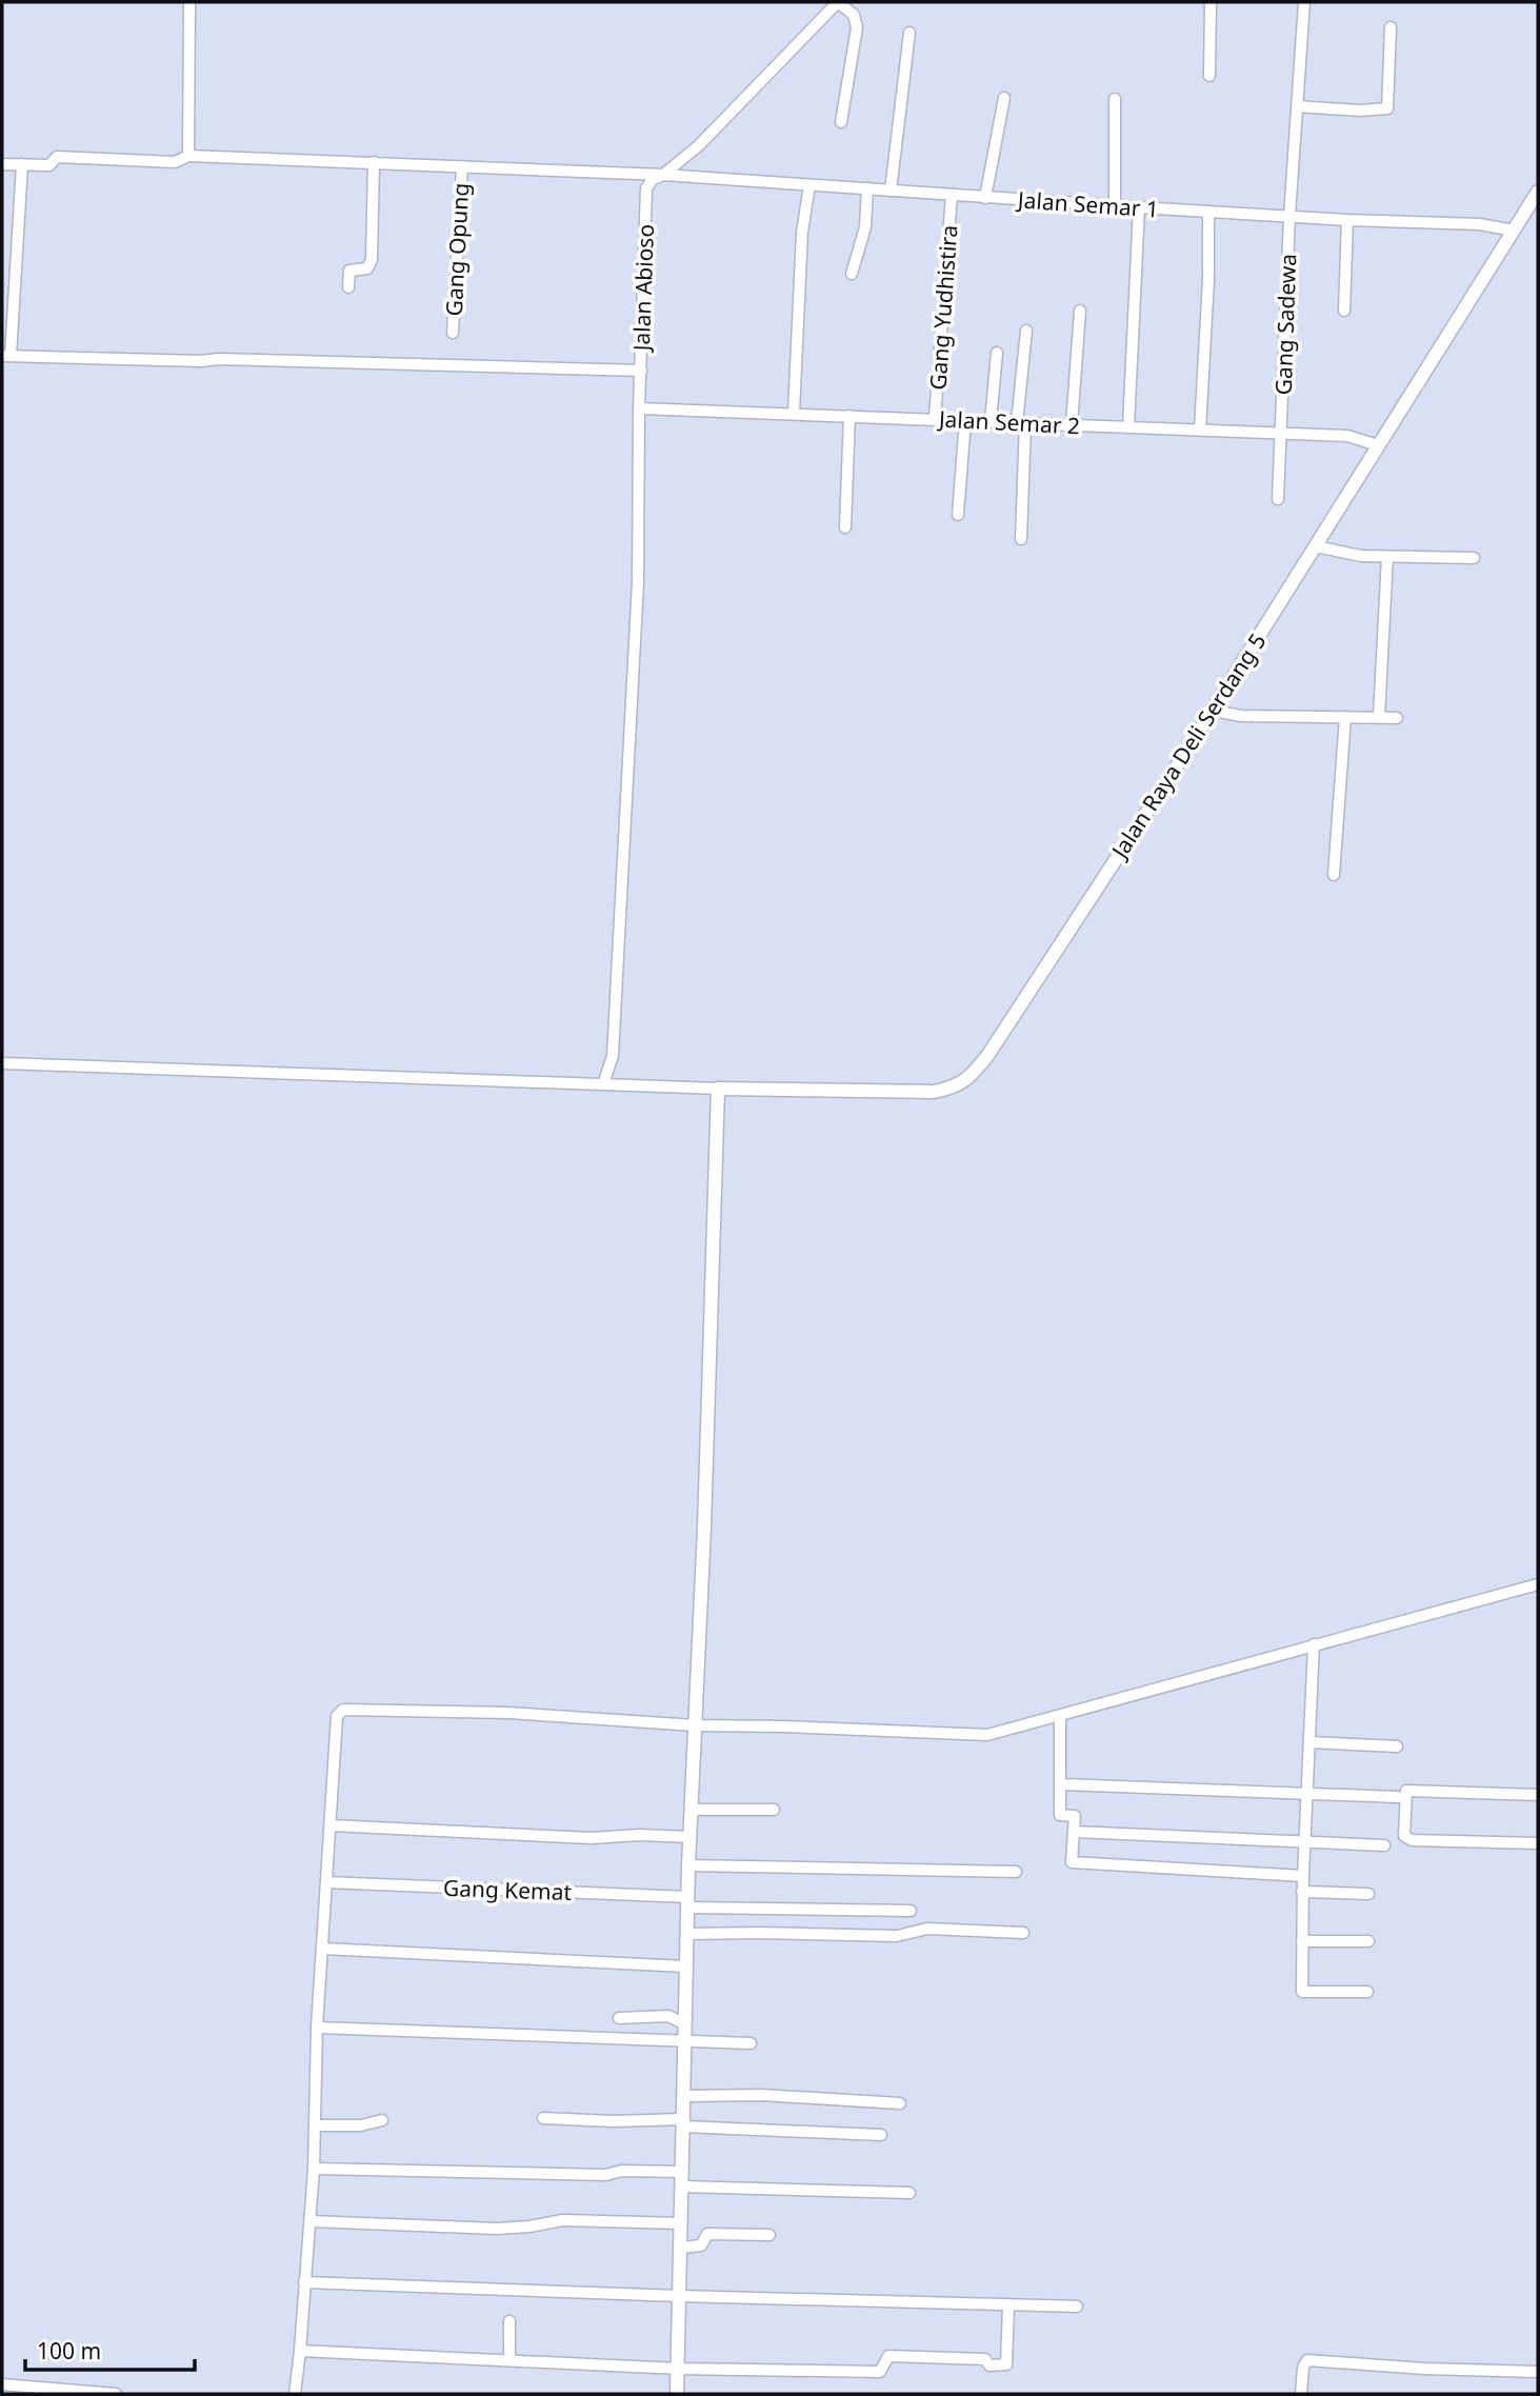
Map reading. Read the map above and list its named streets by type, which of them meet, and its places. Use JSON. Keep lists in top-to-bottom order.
{
  "streets": {
    "street": [
      "Jalan Semar 1",
      "Gang Opung",
      "Jalan Abioso",
      "Gang Yudhistira",
      "Gang Sadewa",
      "Jalan Semar 2",
      "Jalan Raya Deli Serdang 5",
      "Gang Kemat"
    ]
  },
  "crossings": [
    ["Jalan Semar 1", "Gang Opung"],
    ["Jalan Semar 1", "Jalan Abioso"],
    ["Jalan Semar 1", "Gang Yudhistira"],
    ["Jalan Semar 1", "Gang Sadewa"],
    ["Jalan Semar 1", "Jalan Raya Deli Serdang 5"],
    ["Jalan Abioso", "Jalan Semar 2"],
    ["Gang Yudhistira", "Jalan Semar 2"],
    ["Gang Sadewa", "Jalan Semar 2"],
    ["Jalan Semar 2", "Jalan Raya Deli Serdang 5"]
  ],
  "scale_bar": "100 m"
}
